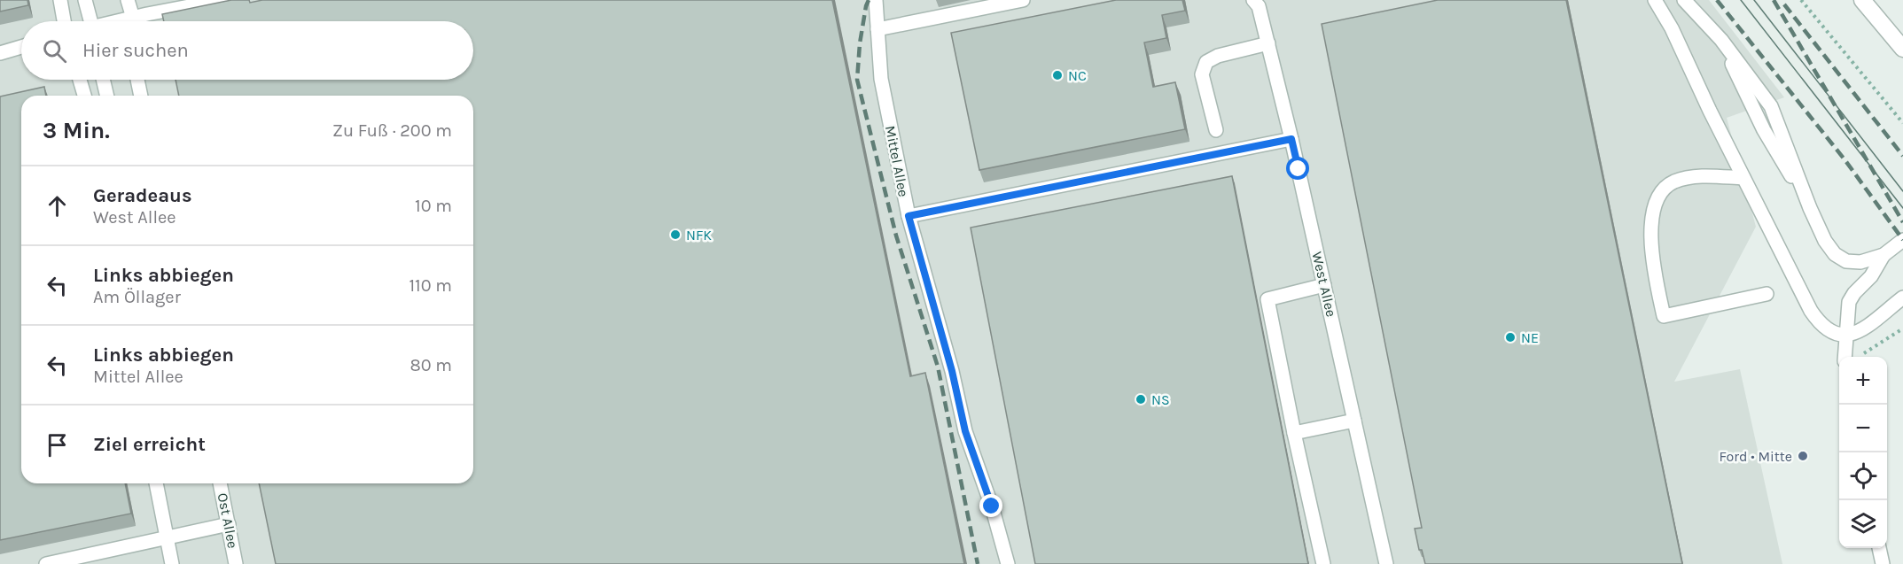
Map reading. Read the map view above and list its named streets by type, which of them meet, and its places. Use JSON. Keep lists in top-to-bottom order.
{
  "streets": {
    "lane": ["Mittel Allee", "West Allee", "Ost Allee"]
  },
  "places": [
    "NC",
    "NFK",
    "NE",
    "NS",
    "Ford • Mitte"
  ],
  "page": {
    "search": "Hier suchen",
    "heading": ["3 Min.", "Zu Fuß · 200 m"],
    "list": [
      ["Geradeaus", "West Allee", "10 m"],
      ["Links abbiegen", "Am Öllager", "110 m"],
      ["Links abbiegen", "Mittel Allee", "80 m"],
      "Ziel erreicht"
    ],
    "map_buttons": ["+", "−"]
  }
}
